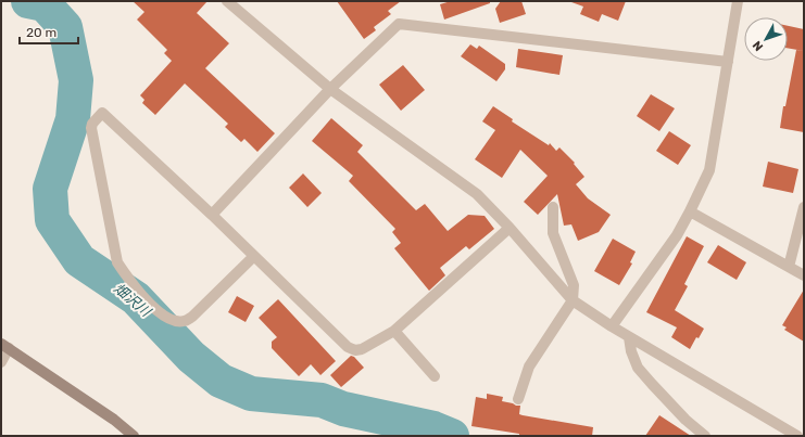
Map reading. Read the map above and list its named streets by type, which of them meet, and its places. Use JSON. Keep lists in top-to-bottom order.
{
  "water": ["畑沢川"],
  "scale_bar": "20 m",
  "north": "bottom left"
}
